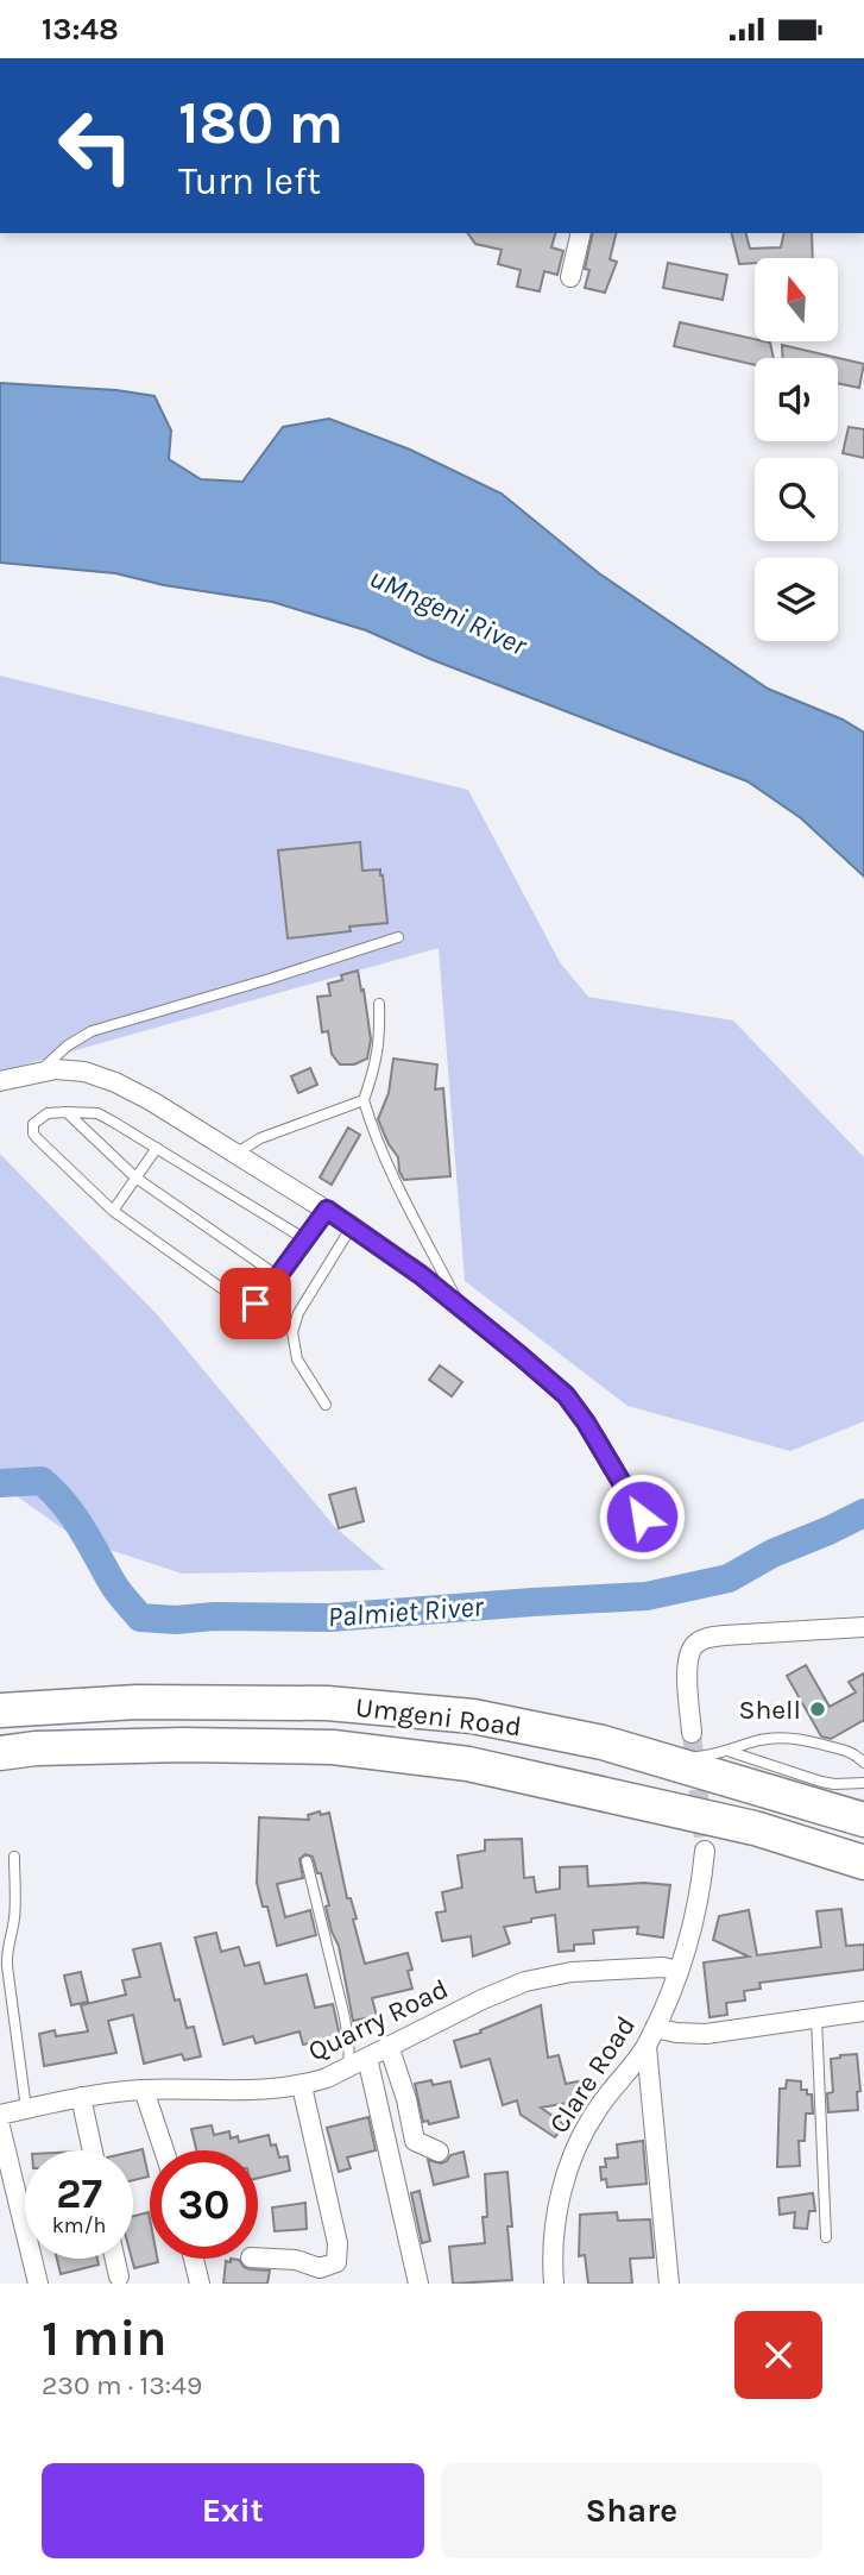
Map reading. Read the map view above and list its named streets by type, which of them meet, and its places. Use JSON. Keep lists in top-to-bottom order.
{
  "streets": {
    "highway": ["Umgeni Road"],
    "street": ["Quarry Road", "Clare Road"]
  },
  "crossings": [
    ["Quarry Road", "Clare Road"]
  ],
  "water": ["uMngeni River", "Palmiet River"],
  "places": ["Shell"],
  "north": "top",
  "page": {
    "status": "13:48",
    "turn": ["180 m", "Turn left"],
    "speed": "27 km/h",
    "limit": "30",
    "heading": ["1 min", "230 m · 13:49"],
    "buttons": ["Exit", "Share"]
  }
}
